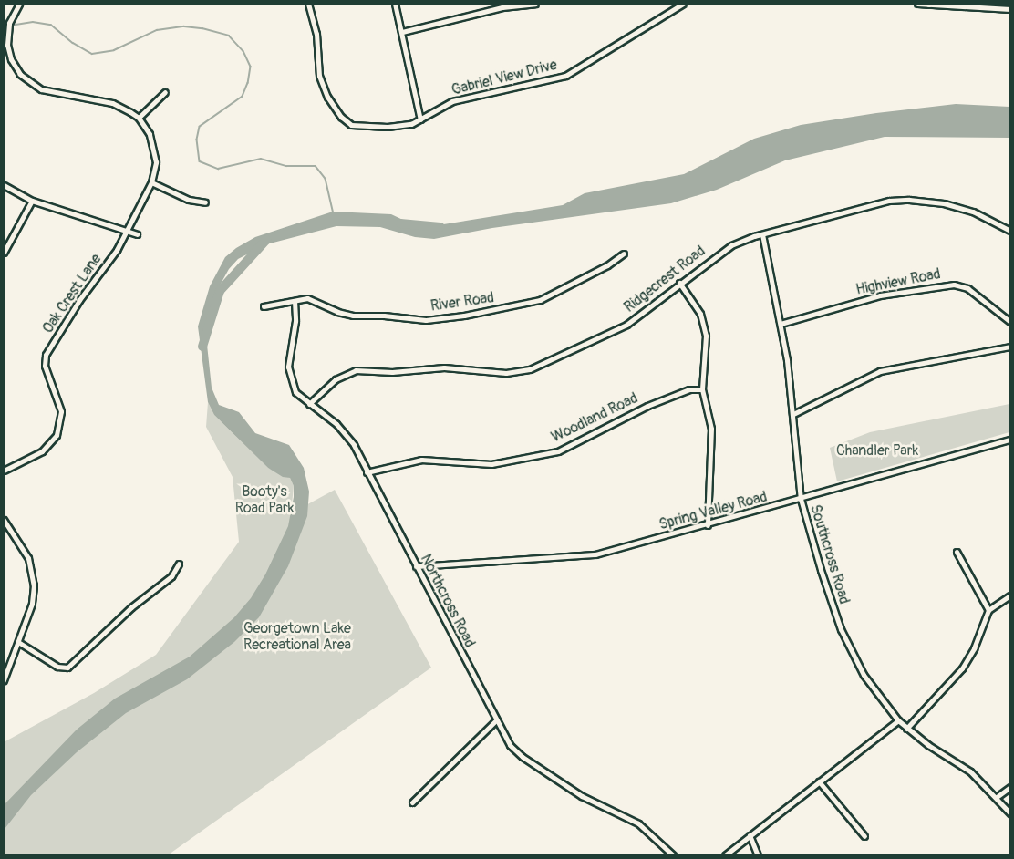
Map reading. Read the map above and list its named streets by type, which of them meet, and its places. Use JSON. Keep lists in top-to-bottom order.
{
  "streets": {
    "street": [
      "Gabriel View Drive",
      "Ridgecrest Road",
      "Highview Road",
      "Oak Crest Lane",
      "River Road",
      "Woodland Road",
      "Spring Valley Road",
      "Southcross Road",
      "Northcross Road"
    ]
  },
  "crossings": [
    ["Ridgecrest Road", "Southcross Road"],
    ["Ridgecrest Road", "Northcross Road"],
    ["Highview Road", "Southcross Road"],
    ["River Road", "Northcross Road"],
    ["Woodland Road", "Northcross Road"],
    ["Spring Valley Road", "Southcross Road"],
    ["Spring Valley Road", "Northcross Road"]
  ],
  "parks": ["Chandler Park", "Booty's Road Park", "Georgetown Lake Recreational Area"]
}
